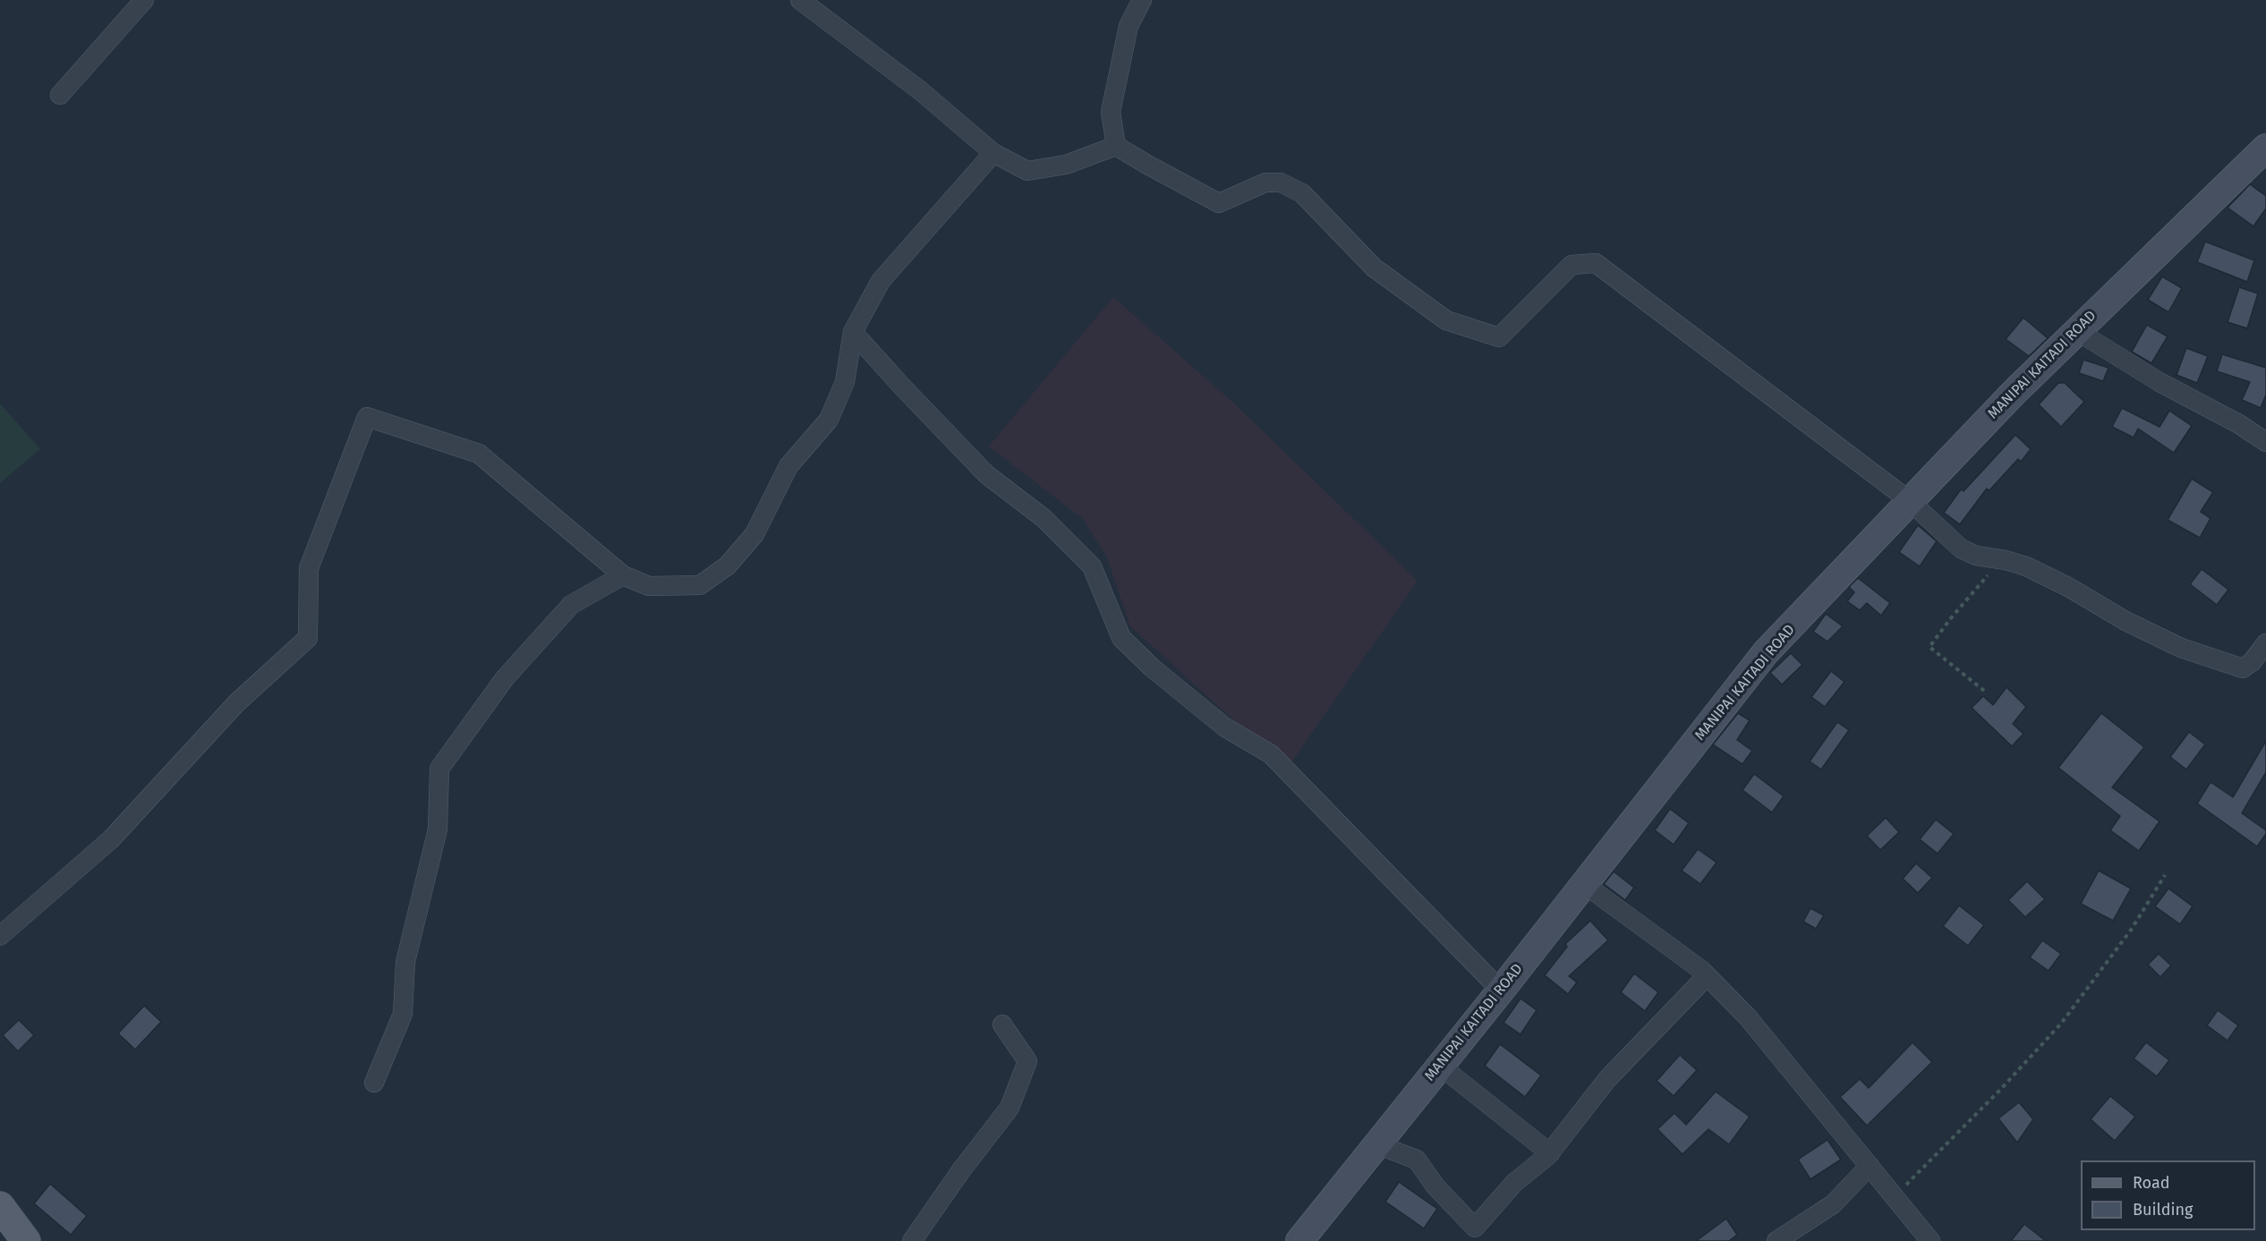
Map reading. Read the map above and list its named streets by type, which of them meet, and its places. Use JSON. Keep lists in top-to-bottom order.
{
  "streets": {
    "main road": ["MANIPAI KAITADI ROAD"]
  },
  "legend": ["Road", "Building"]
}
